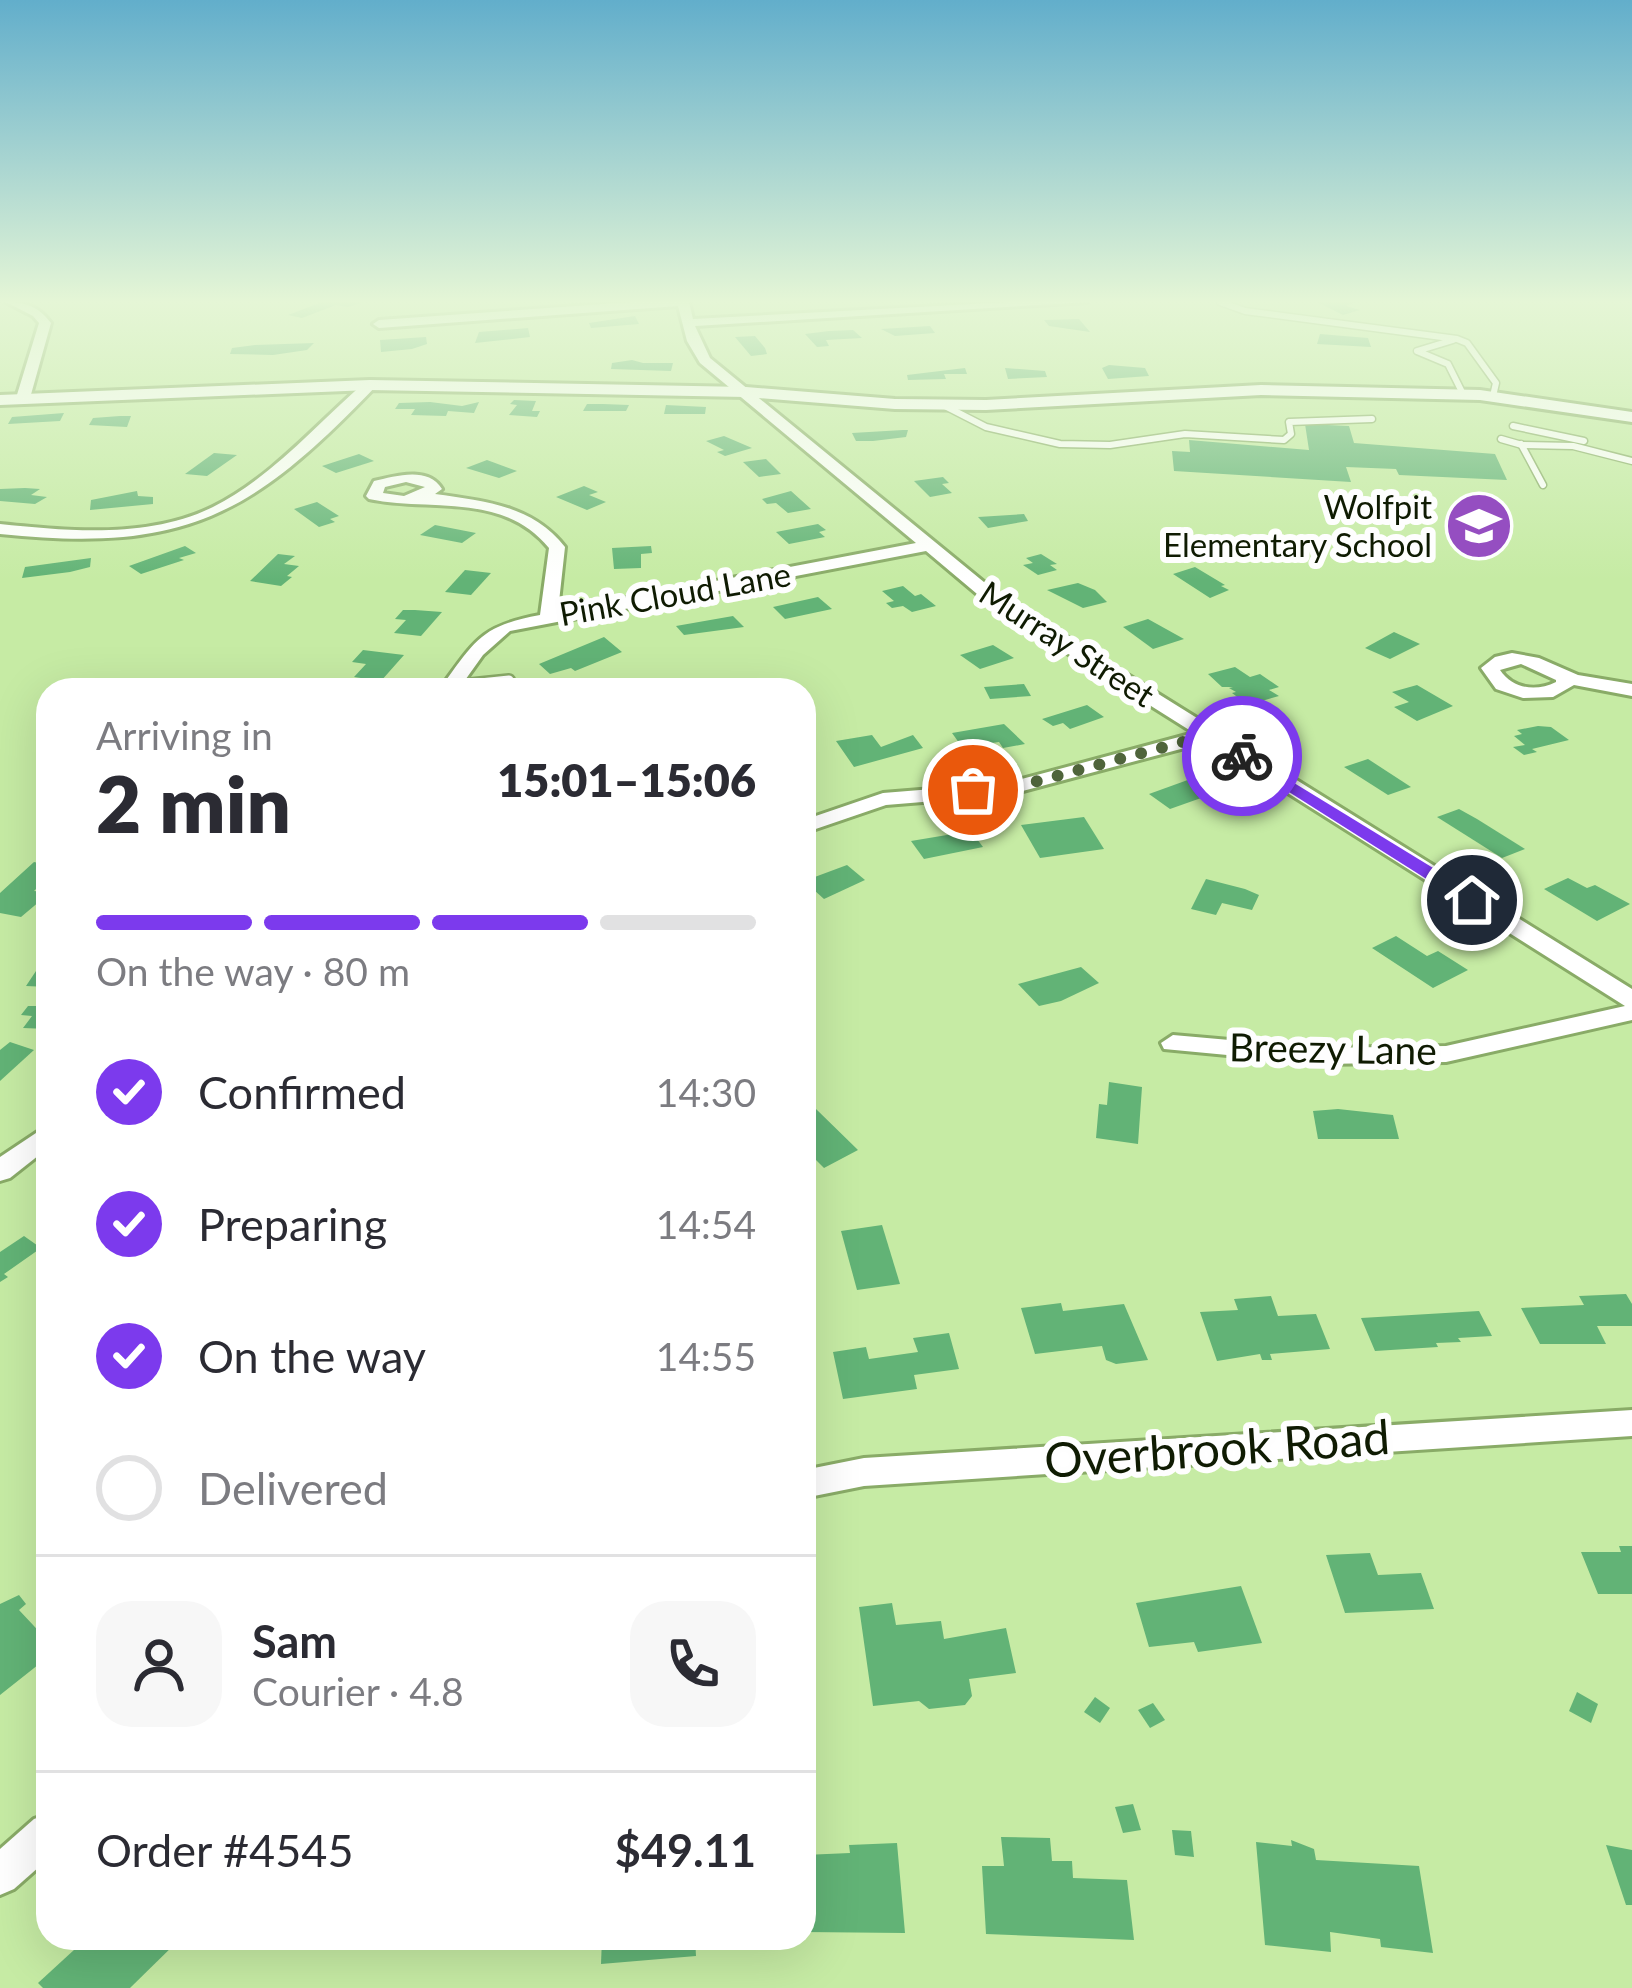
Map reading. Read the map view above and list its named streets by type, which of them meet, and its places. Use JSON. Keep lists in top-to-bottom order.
{
  "streets": {
    "street": [
      "Pink Cloud Lane",
      "Murray Street",
      "Breezy Lane",
      "Overbrook Road"
    ]
  },
  "crossings": [
    ["Pink Cloud Lane", "Murray Street"]
  ],
  "places": {
    "school or university": ["Wolfpit Elementary School"]
  },
  "page": {
    "heading": ["2 min", "Arriving in", "15:01–15:06"],
    "panel": [
      "Sam",
      "Courier · 4.8",
      "Order #4545",
      "$49.11"
    ],
    "bar": "On the way · 80 m",
    "list": [
      ["Confirmed", "14:30"],
      ["Preparing", "14:54"],
      ["On the way", "14:55"],
      "Delivered"
    ]
  }
}
